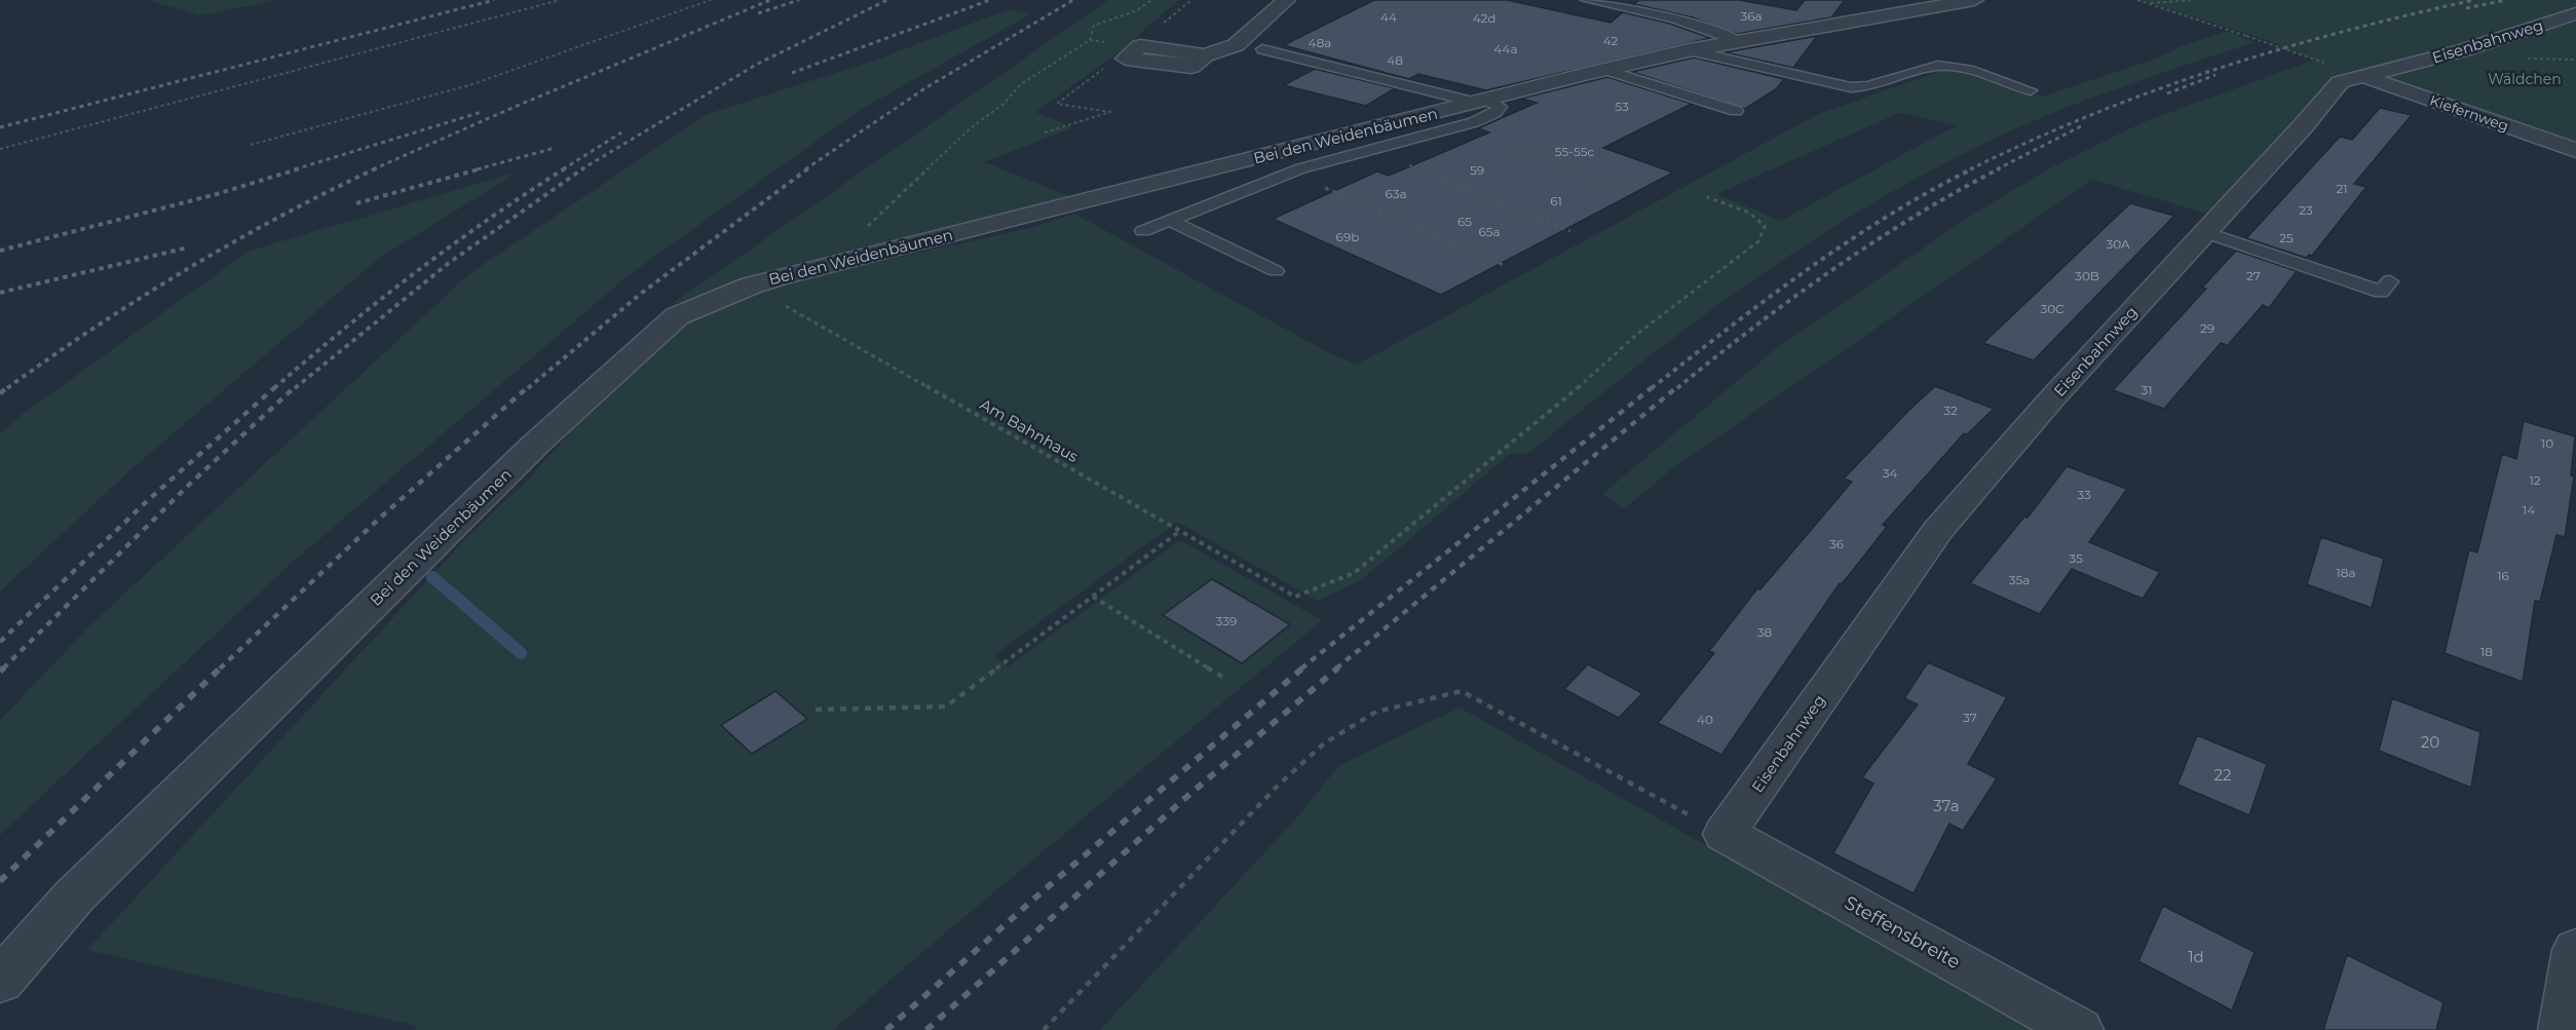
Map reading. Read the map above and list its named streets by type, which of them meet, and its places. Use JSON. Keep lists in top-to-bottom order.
{
  "streets": {
    "street": [
      "Eisenbahnweg",
      "Kiefernweg",
      "Bei den Weidenbäumen",
      "Steffensbreite"
    ],
    "path": ["Am Bahnhaus"]
  },
  "crossings": [
    ["Eisenbahnweg", "Kiefernweg"],
    ["Eisenbahnweg", "Steffensbreite"],
    ["Bei den Weidenbäumen", "Am Bahnhaus"]
  ],
  "parks": ["Wäldchen"],
  "house_numbers": [
    "36a",
    "44",
    "42d",
    "42",
    "48a",
    "44a",
    "48",
    "53",
    "55-55c",
    "59",
    "21",
    "63a",
    "61",
    "23",
    "65",
    "65a",
    "69b",
    "25",
    "30A",
    "30B",
    "27",
    "30C",
    "29",
    "31",
    "32",
    "10",
    "34",
    "12",
    "33",
    "14",
    "36",
    "35",
    "18a",
    "16",
    "35a",
    "339",
    "38",
    "18",
    "37",
    "40",
    "20",
    "22",
    "37a",
    "1d"
  ]
}
